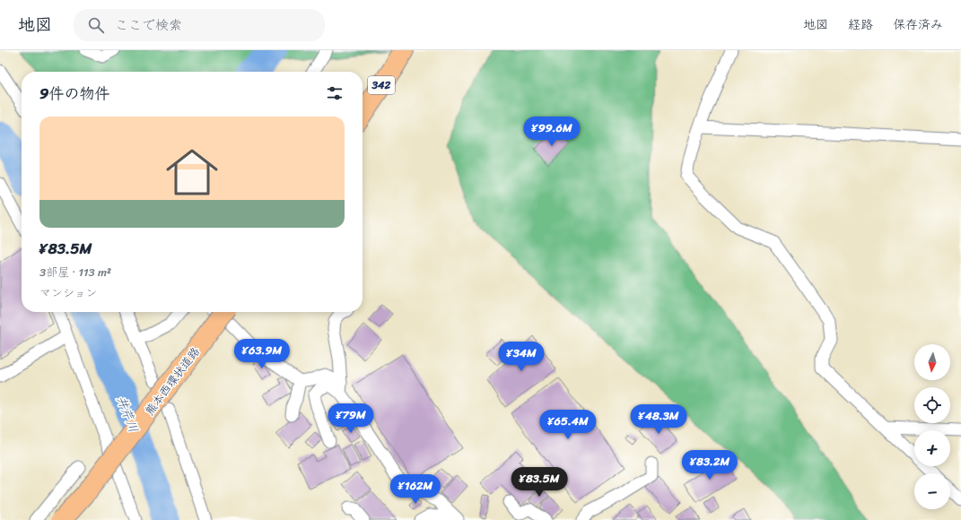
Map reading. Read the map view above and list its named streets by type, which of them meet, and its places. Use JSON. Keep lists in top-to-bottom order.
{
  "streets": {
    "highway": ["342", "熊本西環状道路"]
  },
  "water": ["井芹川"],
  "north": "bottom",
  "page": {
    "header": "地図",
    "search": "ここで検索",
    "nav": ["地図", "経路", "保存済み"],
    "heading": "9件の物件",
    "list": [
      {
        "name": "¥83.5M",
        "note": "3部屋 · 113 m² · マンション"
      }
    ],
    "price": [
      "¥99.6M",
      "¥63.9M",
      "¥34M",
      "¥79M",
      "¥48.3M",
      "¥65.4M",
      "¥83.2M",
      "¥83.5M",
      "¥162M"
    ],
    "map_buttons": ["+", "−"]
  }
}
